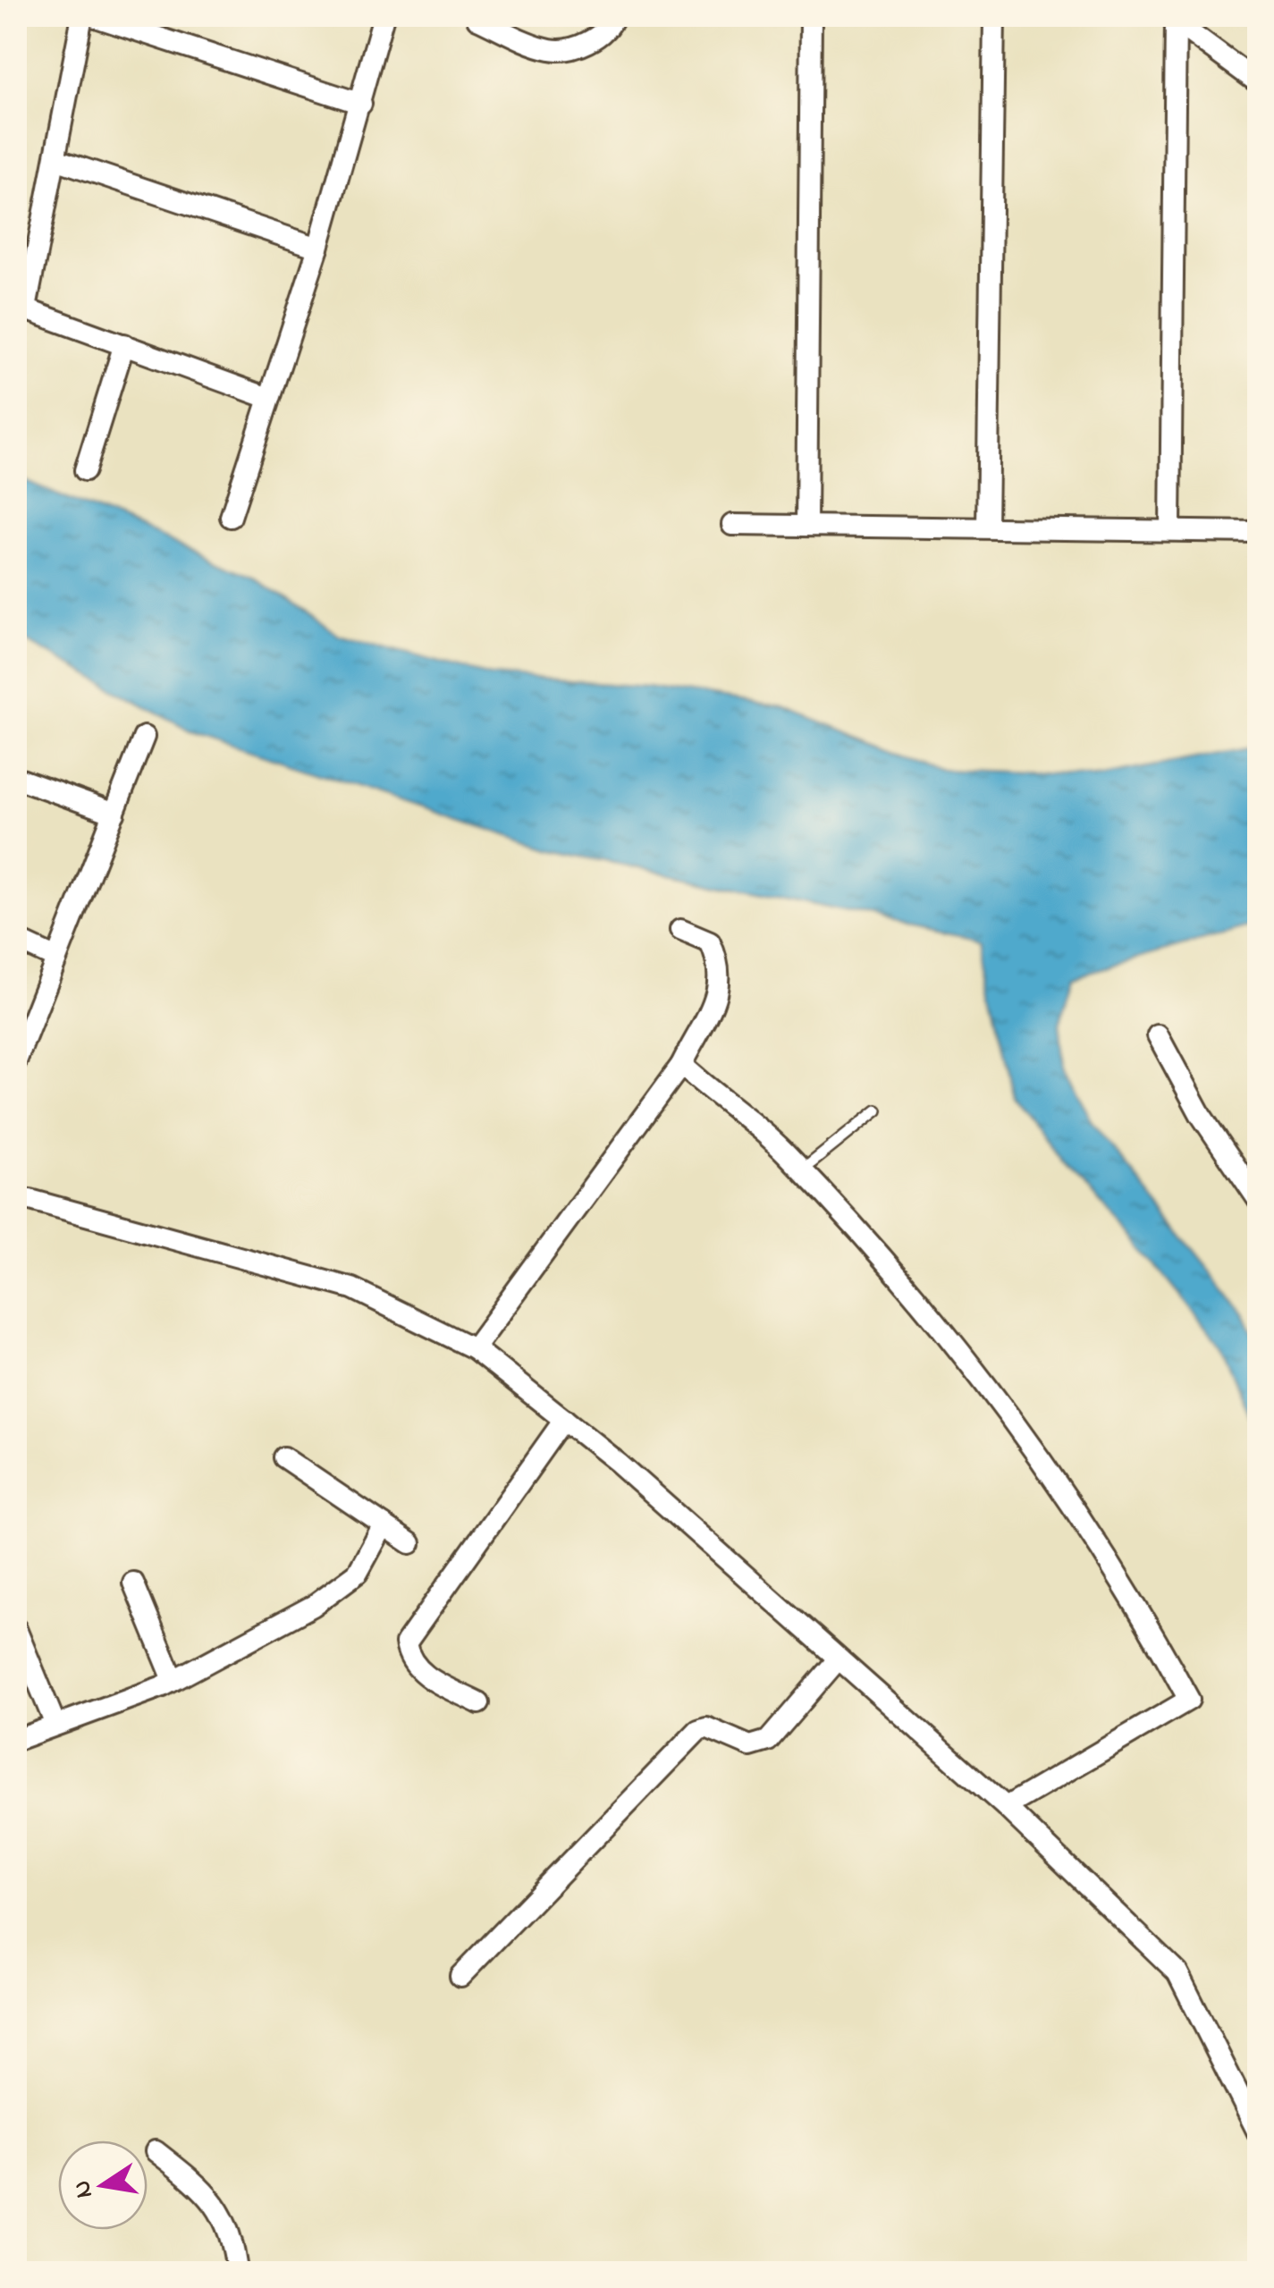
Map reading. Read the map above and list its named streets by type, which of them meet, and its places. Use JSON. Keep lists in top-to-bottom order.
{
  "north": "left"
}
